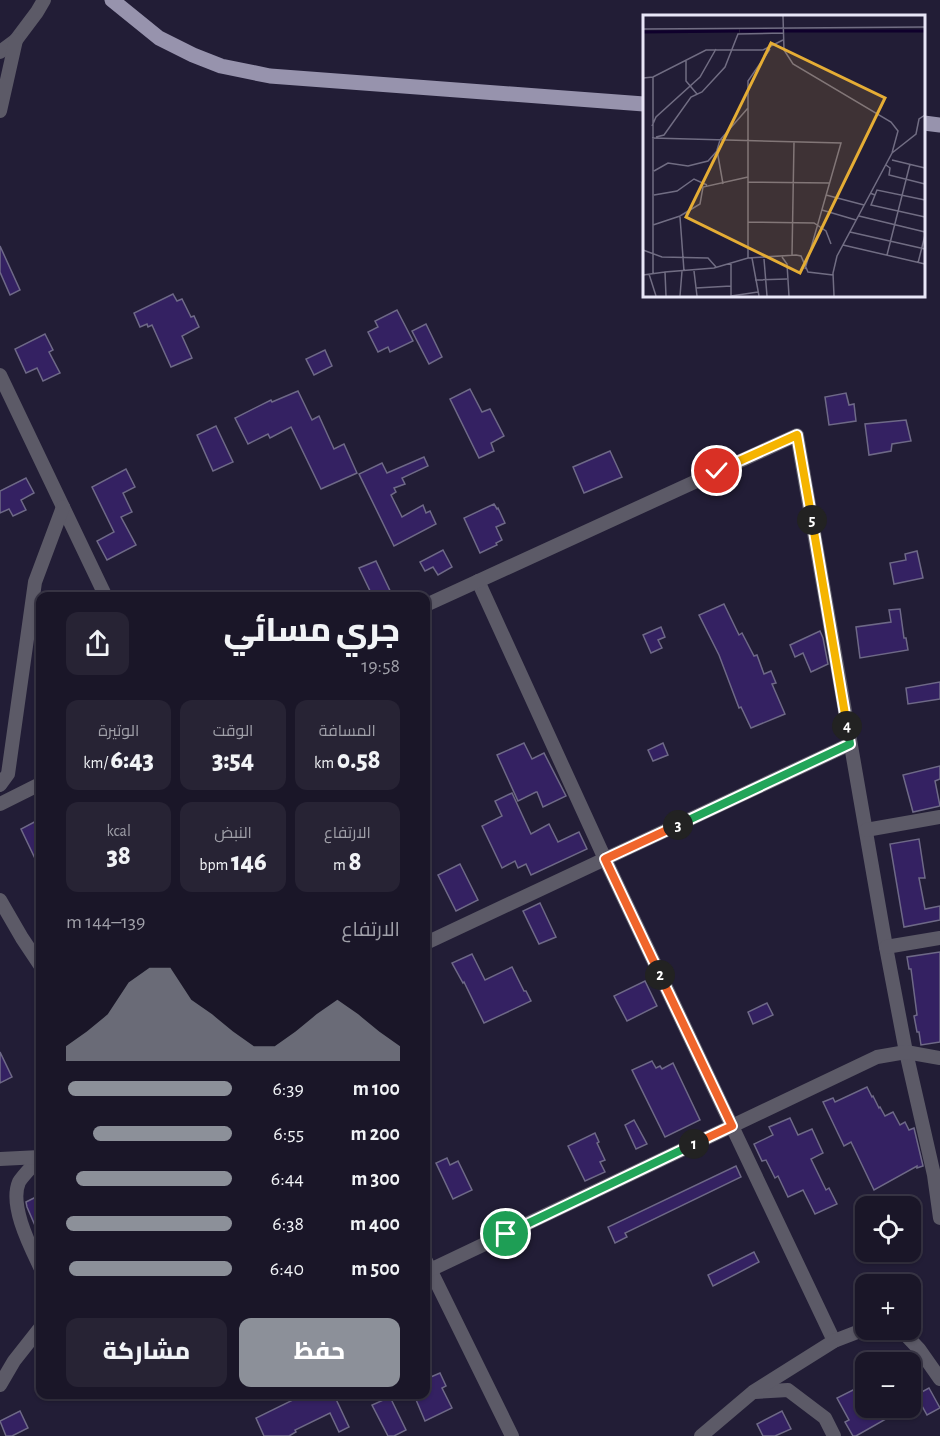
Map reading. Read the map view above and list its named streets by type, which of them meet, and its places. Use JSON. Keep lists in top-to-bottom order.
{
  "page": {
    "pins": [
      "5",
      "4",
      "3",
      "2",
      "1"
    ],
    "heading": ["جري مسائي", "19:58"],
    "stats": [
      ["المسافة", "0.58 km"],
      ["الوقت", "3:54"],
      ["الوتيرة", "6:43 /km"],
      ["الارتفاع", "8 m"],
      ["النبض", "146 bpm"],
      ["kcal", "38"]
    ],
    "chart": ["الارتفاع", "139–144 m"],
    "list": [
      {
        "name": "100 m",
        "note": "6:39"
      },
      {
        "name": "200 m",
        "note": "6:55"
      },
      {
        "name": "300 m",
        "note": "6:44"
      },
      {
        "name": "400 m",
        "note": "6:38"
      },
      {
        "name": "500 m",
        "note": "6:40"
      }
    ],
    "map_buttons": ["+", "−"],
    "buttons": ["حفظ", "مشاركة"]
  }
}
